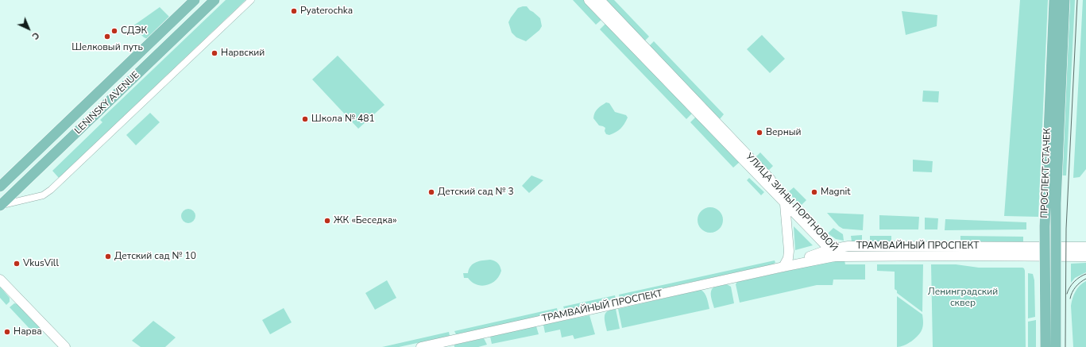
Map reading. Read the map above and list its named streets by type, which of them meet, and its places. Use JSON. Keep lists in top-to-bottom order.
{
  "streets": {
    "main road": [
      "LENINSKY AVENUE",
      "ПРОСПЕКТ СТАЧЕК",
      "УЛИЦА ЗИНЫ ПОРТНОВОЙ",
      "ТРАМВАЙНЫЙ ПРОСПЕКТ"
    ]
  },
  "crossings": [
    ["ПРОСПЕКТ СТАЧЕК", "ТРАМВАЙНЫЙ ПРОСПЕКТ"],
    ["УЛИЦА ЗИНЫ ПОРТНОВОЙ", "ТРАМВАЙНЫЙ ПРОСПЕКТ"]
  ],
  "parks": ["Ленинградский сквер"],
  "places": [
    "Pyaterochka",
    "СДЭК",
    "Шелковый путь",
    "Нарвский",
    "Школа № 481",
    "Верный",
    "Детский сад № 3",
    "Magnit",
    "ЖК «Беседка»",
    "Детский сад № 10",
    "VkusVill",
    "Нарва"
  ],
  "north": "bottom right"
}
